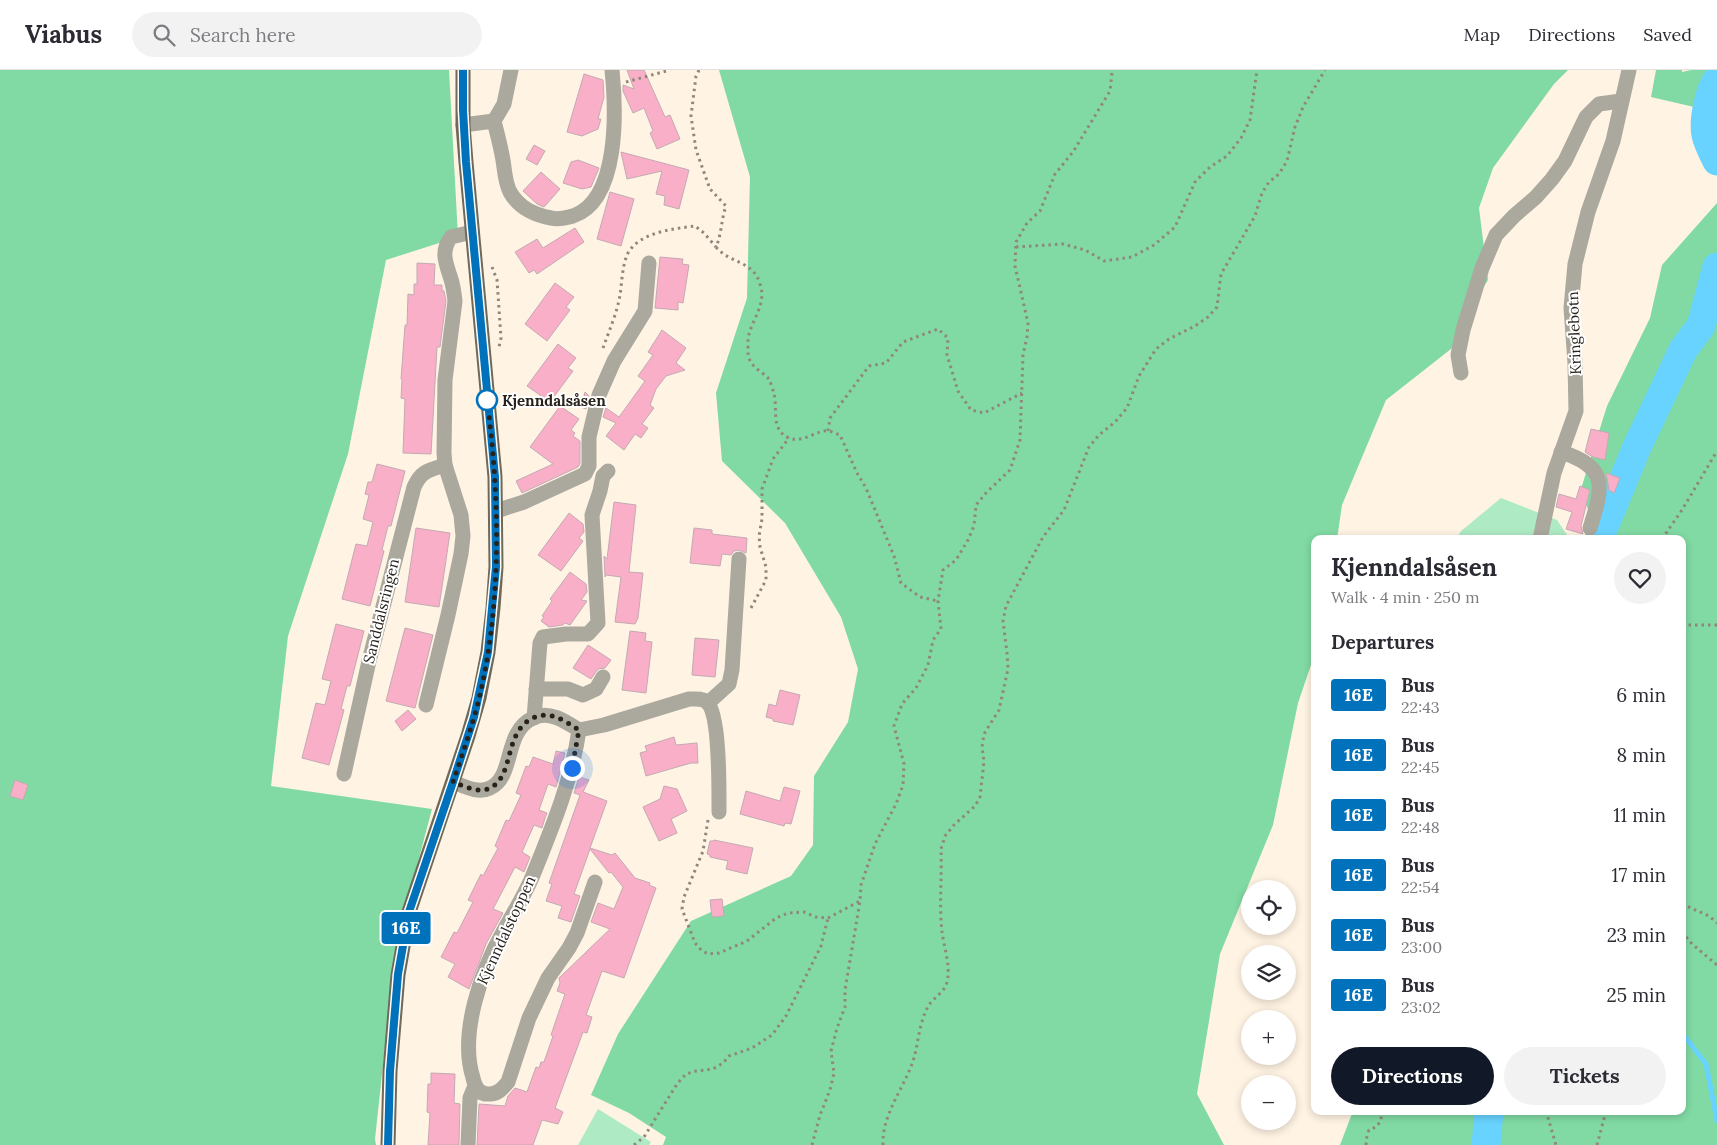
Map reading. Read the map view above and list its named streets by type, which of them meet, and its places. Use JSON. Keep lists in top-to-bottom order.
{
  "streets": {
    "street": ["Kringlebotn", "Sanddalsringen", "Kjenndalstoppen"]
  },
  "places": ["Kjenndalsåsen"],
  "lines": ["bus line 16E"],
  "page": {
    "header": "Viabus",
    "search": "Search here",
    "nav": ["Map", "Directions", "Saved"],
    "on_map": "16E",
    "heading": [
      ["Kjenndalsåsen", "Walk · 4 min · 250 m"],
      "Departures"
    ],
    "list": [
      {
        "mark": "16E",
        "name": "Bus",
        "note": "22:43",
        "value": "6 min"
      },
      {
        "mark": "16E",
        "name": "Bus",
        "note": "22:45",
        "value": "8 min"
      },
      {
        "mark": "16E",
        "name": "Bus",
        "note": "22:48",
        "value": "11 min"
      },
      {
        "mark": "16E",
        "name": "Bus",
        "note": "22:54",
        "value": "17 min"
      },
      {
        "mark": "16E",
        "name": "Bus",
        "note": "23:00",
        "value": "23 min"
      },
      {
        "mark": "16E",
        "name": "Bus",
        "note": "23:02",
        "value": "25 min"
      }
    ],
    "map_buttons": ["+", "−"],
    "buttons": ["Directions", "Tickets"]
  }
}
